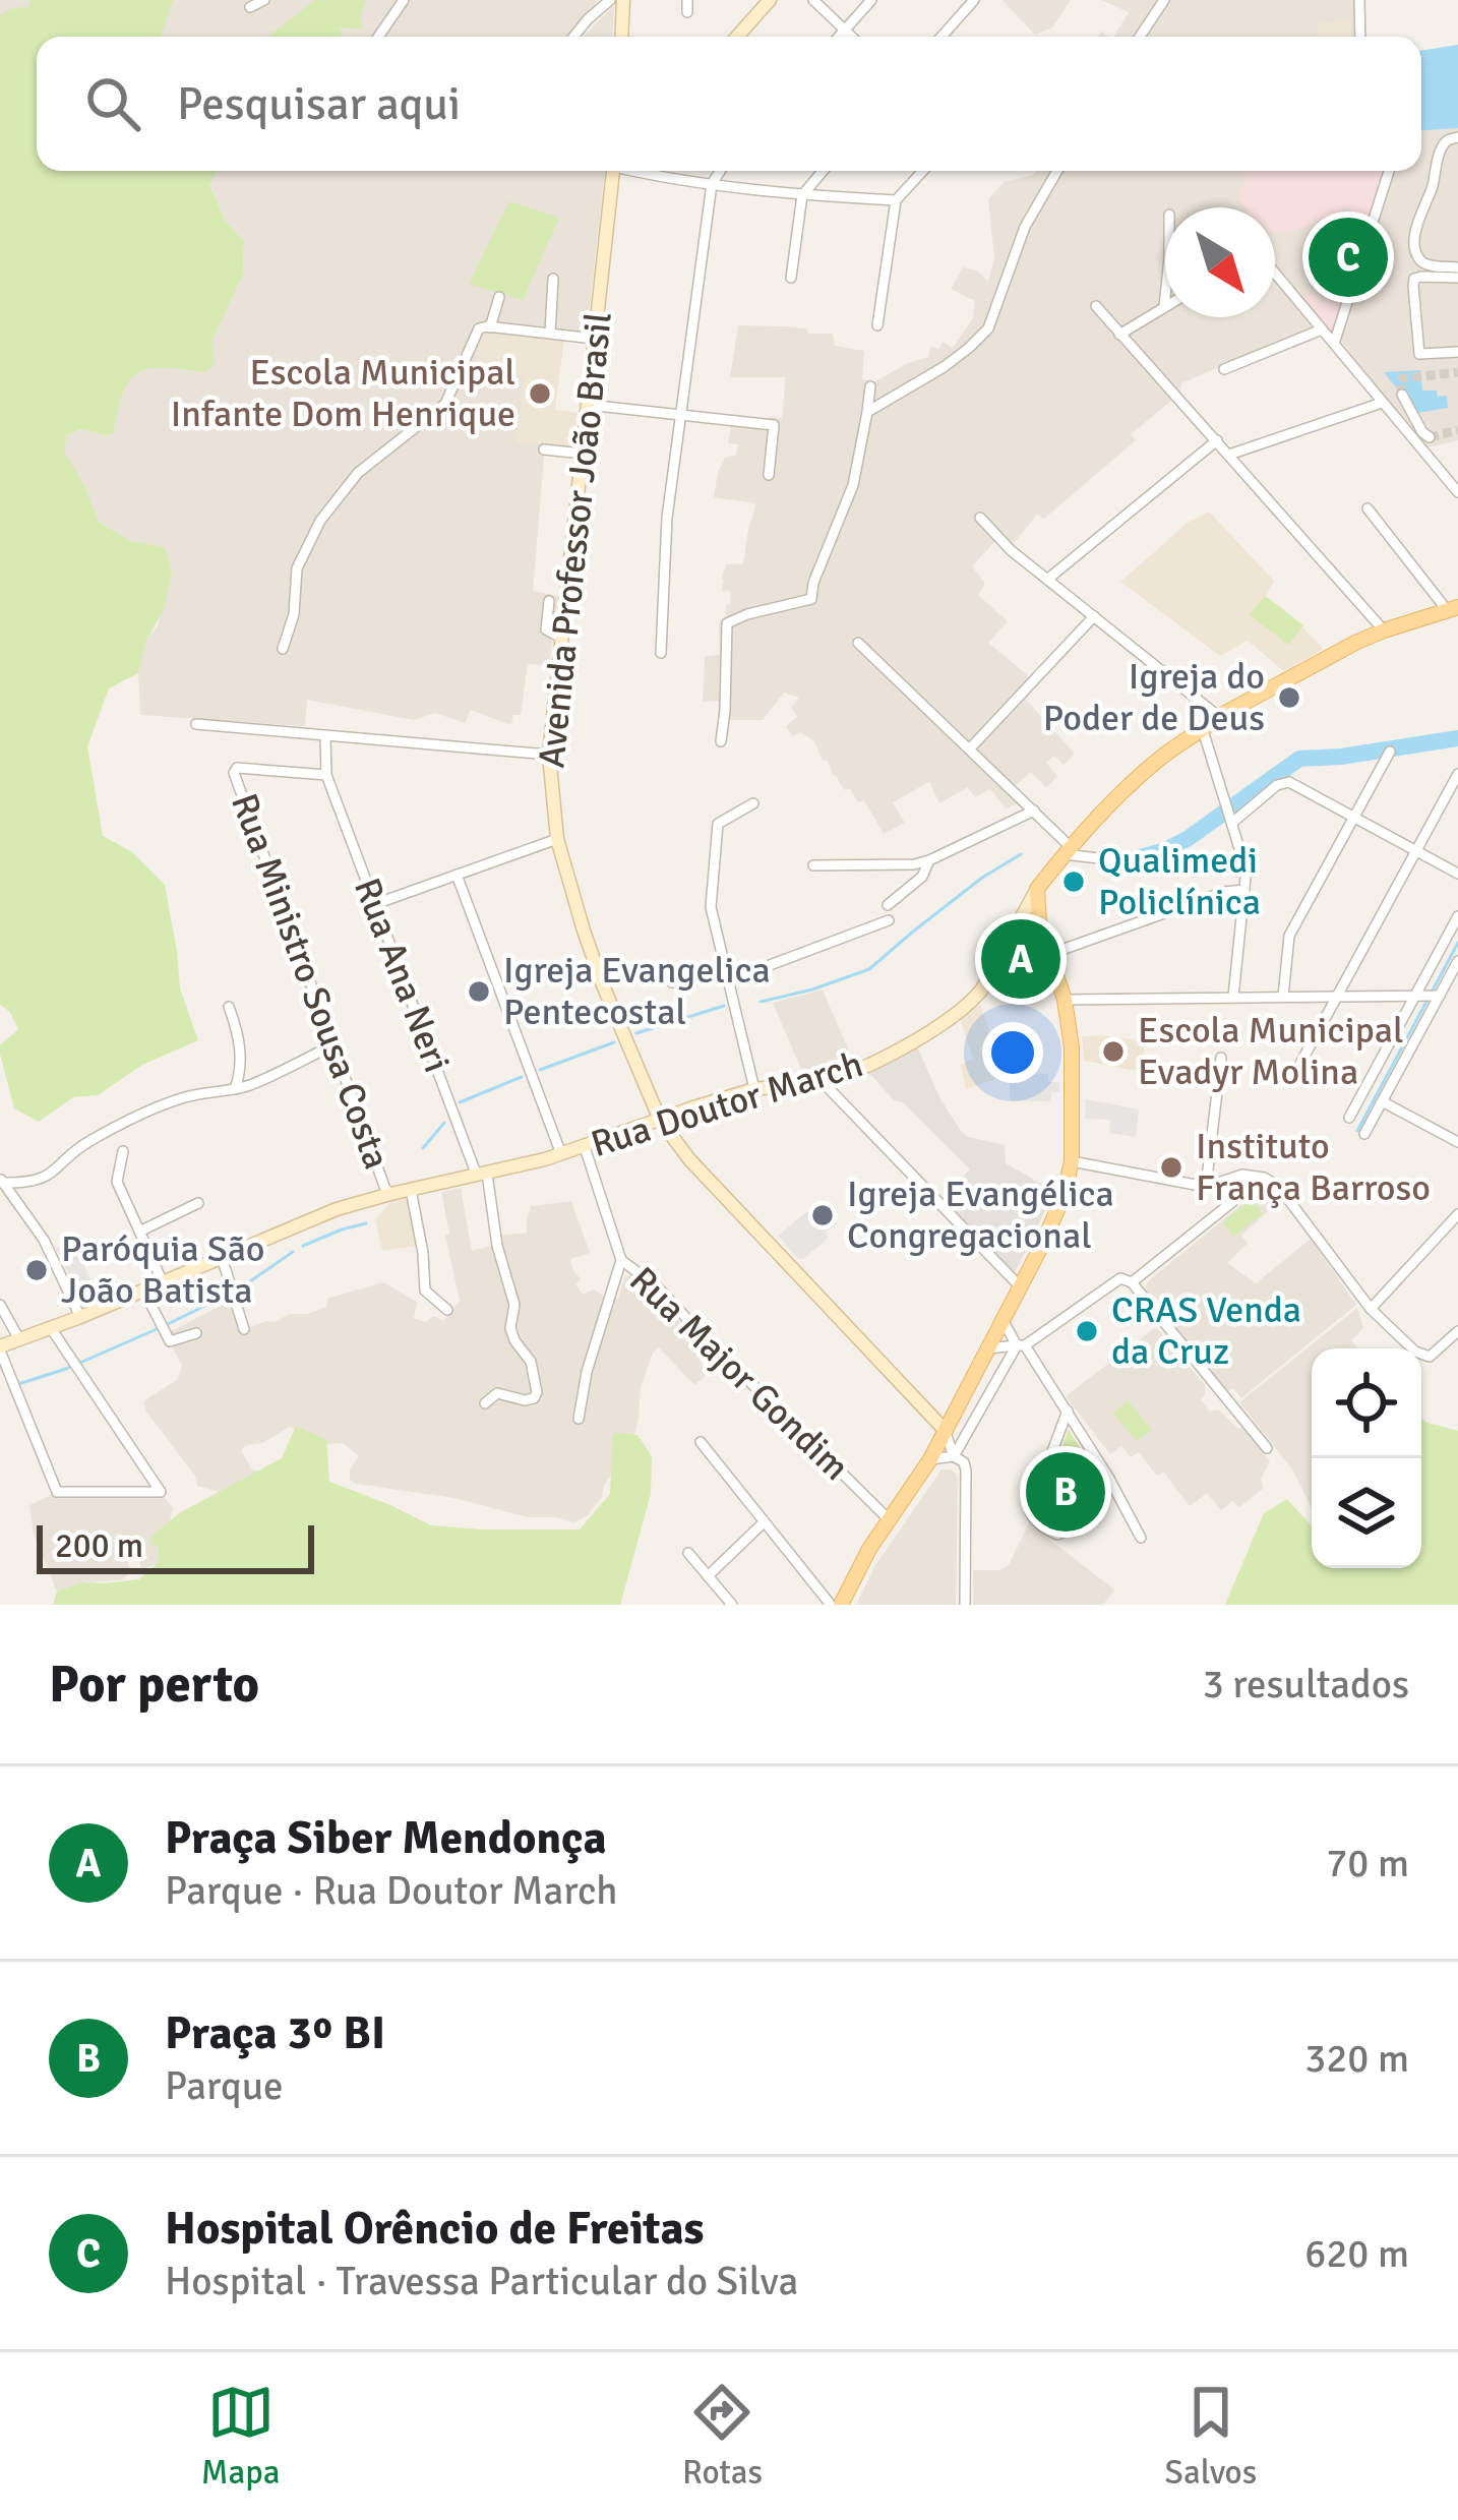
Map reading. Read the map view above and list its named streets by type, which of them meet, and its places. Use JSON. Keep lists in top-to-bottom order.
{
  "streets": {
    "main road": ["Avenida Professor João Brasil", "Rua Doutor March"],
    "street": ["Rua Ana Neri", "Rua Ministro Sousa Costa", "Rua Major Gondim"]
  },
  "crossings": [
    ["Avenida Professor João Brasil", "Rua Doutor March"],
    ["Rua Ana Neri", "Rua Ministro Sousa Costa"],
    ["Rua Ana Neri", "Rua Doutor March"],
    ["Rua Ministro Sousa Costa", "Rua Doutor March"],
    ["Rua Doutor March", "Rua Major Gondim"]
  ],
  "places": [
    "Escola Municipal Infante Dom Henrique",
    "Igreja do Poder de Deus",
    "Qualimedi Policlínica",
    "Igreja Evangelica Pentecostal",
    "Escola Municipal Evadyr Molina",
    "Instituto França Barroso",
    "Igreja Evangélica Congregacional",
    "Paróquia São João Batista",
    "CRAS Venda da Cruz"
  ],
  "scale_bar": "200 m",
  "north": "bottom right",
  "page": {
    "search": "Pesquisar aqui",
    "pins": ["C", "A", "B"],
    "scale": "200 m",
    "heading": ["Por perto", "3 resultados"],
    "list": [
      {
        "mark": "A",
        "name": "Praça Siber Mendonça",
        "note": "Parque · Rua Doutor March",
        "value": "70 m"
      },
      {
        "mark": "B",
        "name": "Praça 3º BI",
        "note": "Parque",
        "value": "320 m"
      },
      {
        "mark": "C",
        "name": "Hospital Orêncio de Freitas",
        "note": "Hospital · Travessa Particular do Silva",
        "value": "620 m"
      }
    ],
    "nav": ["Mapa", "Rotas", "Salvos"]
  }
}
